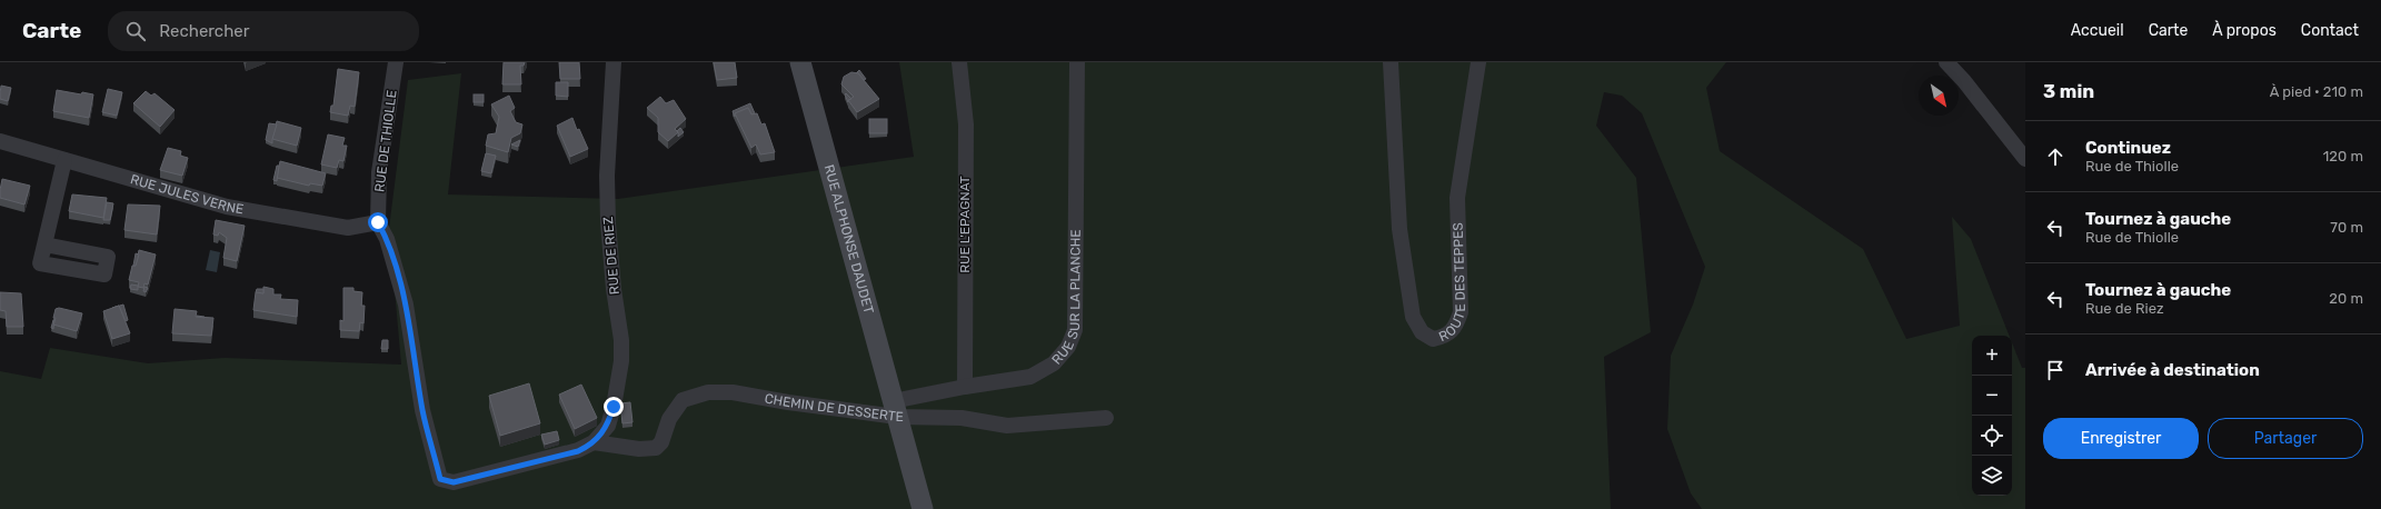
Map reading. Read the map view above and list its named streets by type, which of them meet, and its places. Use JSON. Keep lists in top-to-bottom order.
{
  "streets": {
    "street": [
      "RUE DE THIOLLE",
      "RUE JULES VERNE",
      "RUE L'EPAGNAT",
      "RUE ALPHONSE DAUDET",
      "RUE DE RIEZ",
      "ROUTE DES TEPPES",
      "RUE SUR LA PLANCHE",
      "CHEMIN DE DESSERTE"
    ]
  },
  "crossings": [
    ["RUE DE THIOLLE", "RUE JULES VERNE"],
    ["RUE DE THIOLLE", "RUE DE RIEZ"],
    ["RUE DE THIOLLE", "CHEMIN DE DESSERTE"],
    ["RUE L'EPAGNAT", "RUE SUR LA PLANCHE"],
    ["RUE ALPHONSE DAUDET", "RUE SUR LA PLANCHE"],
    ["RUE ALPHONSE DAUDET", "CHEMIN DE DESSERTE"],
    ["RUE DE RIEZ", "CHEMIN DE DESSERTE"],
    ["RUE SUR LA PLANCHE", "CHEMIN DE DESSERTE"]
  ],
  "north": "bottom right",
  "page": {
    "header": "Carte",
    "search": "Rechercher",
    "nav": [
      "Accueil",
      "Carte",
      "À propos",
      "Contact"
    ],
    "heading": ["3 min", "À pied · 210 m"],
    "list": [
      ["Continuez", "Rue de Thiolle", "120 m"],
      ["Tournez à gauche", "Rue de Thiolle", "70 m"],
      ["Tournez à gauche", "Rue de Riez", "20 m"],
      "Arrivée à destination"
    ],
    "map_buttons": ["+", "−"],
    "buttons": ["Enregistrer", "Partager"]
  }
}
